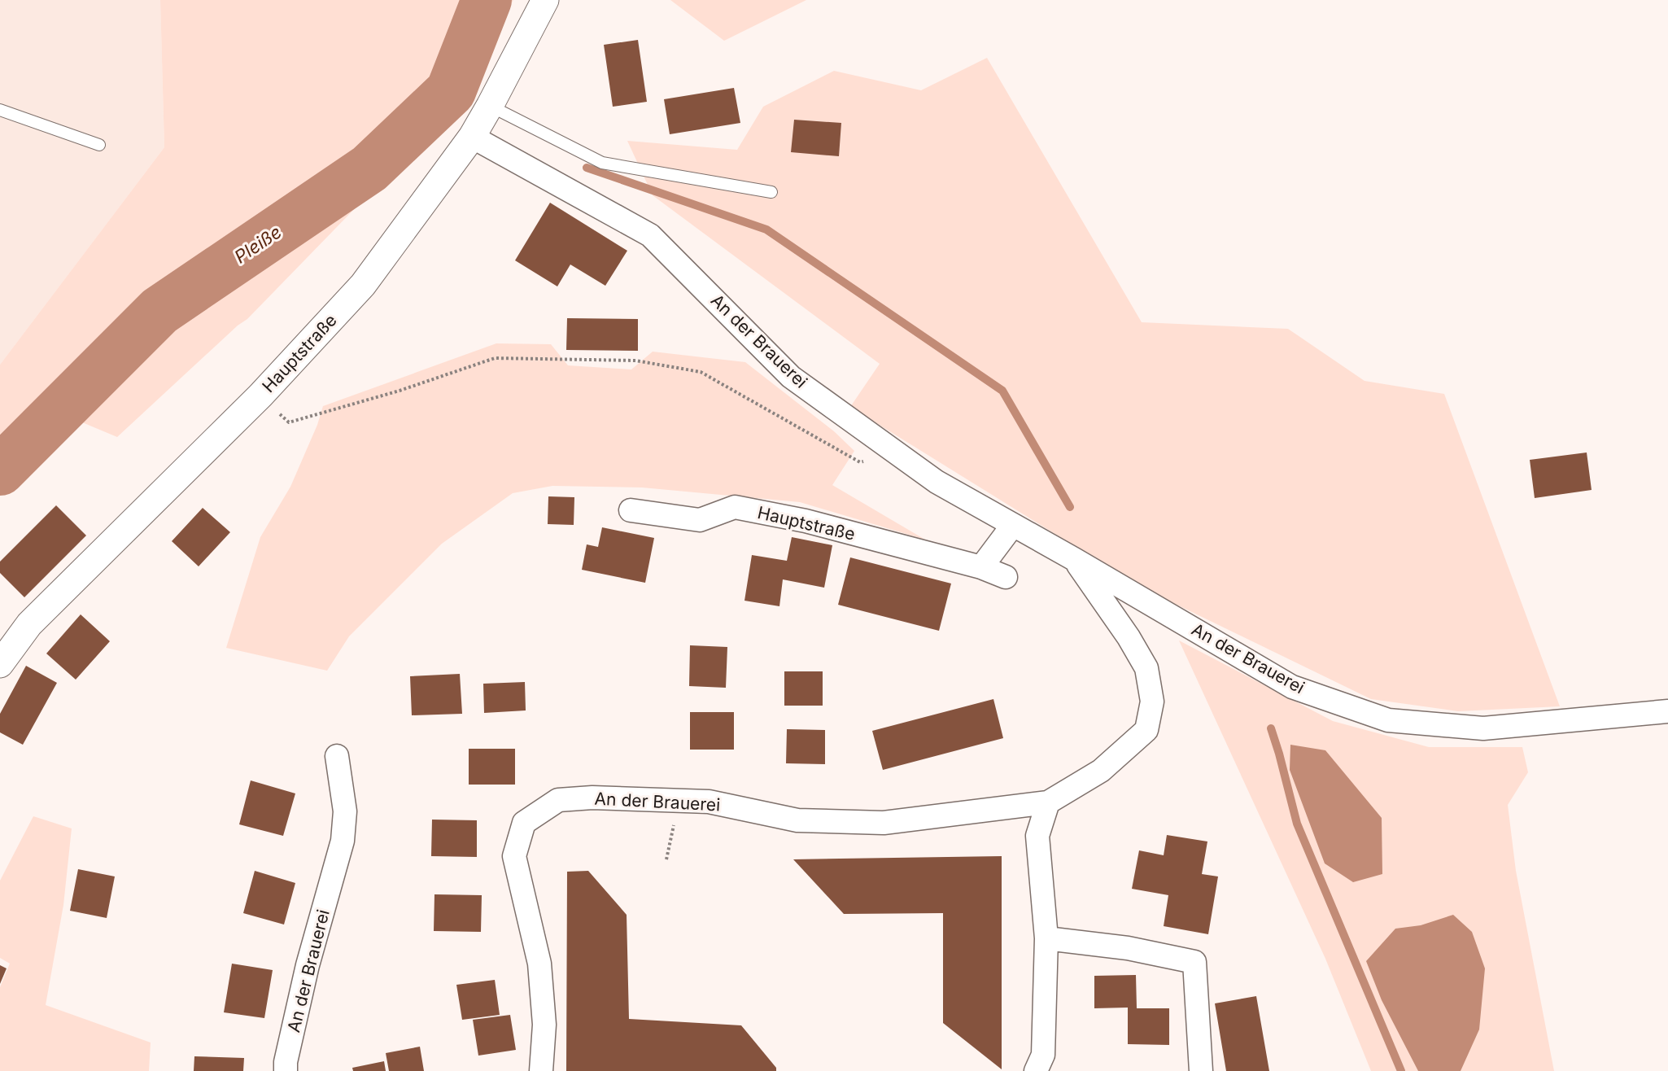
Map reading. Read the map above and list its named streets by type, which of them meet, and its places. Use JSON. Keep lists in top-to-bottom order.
{
  "streets": {
    "main road": ["Hauptstraße"],
    "street": ["An der Brauerei"]
  },
  "crossings": [
    ["An der Brauerei", "Hauptstraße"]
  ],
  "water": ["Pleiße"]
}
